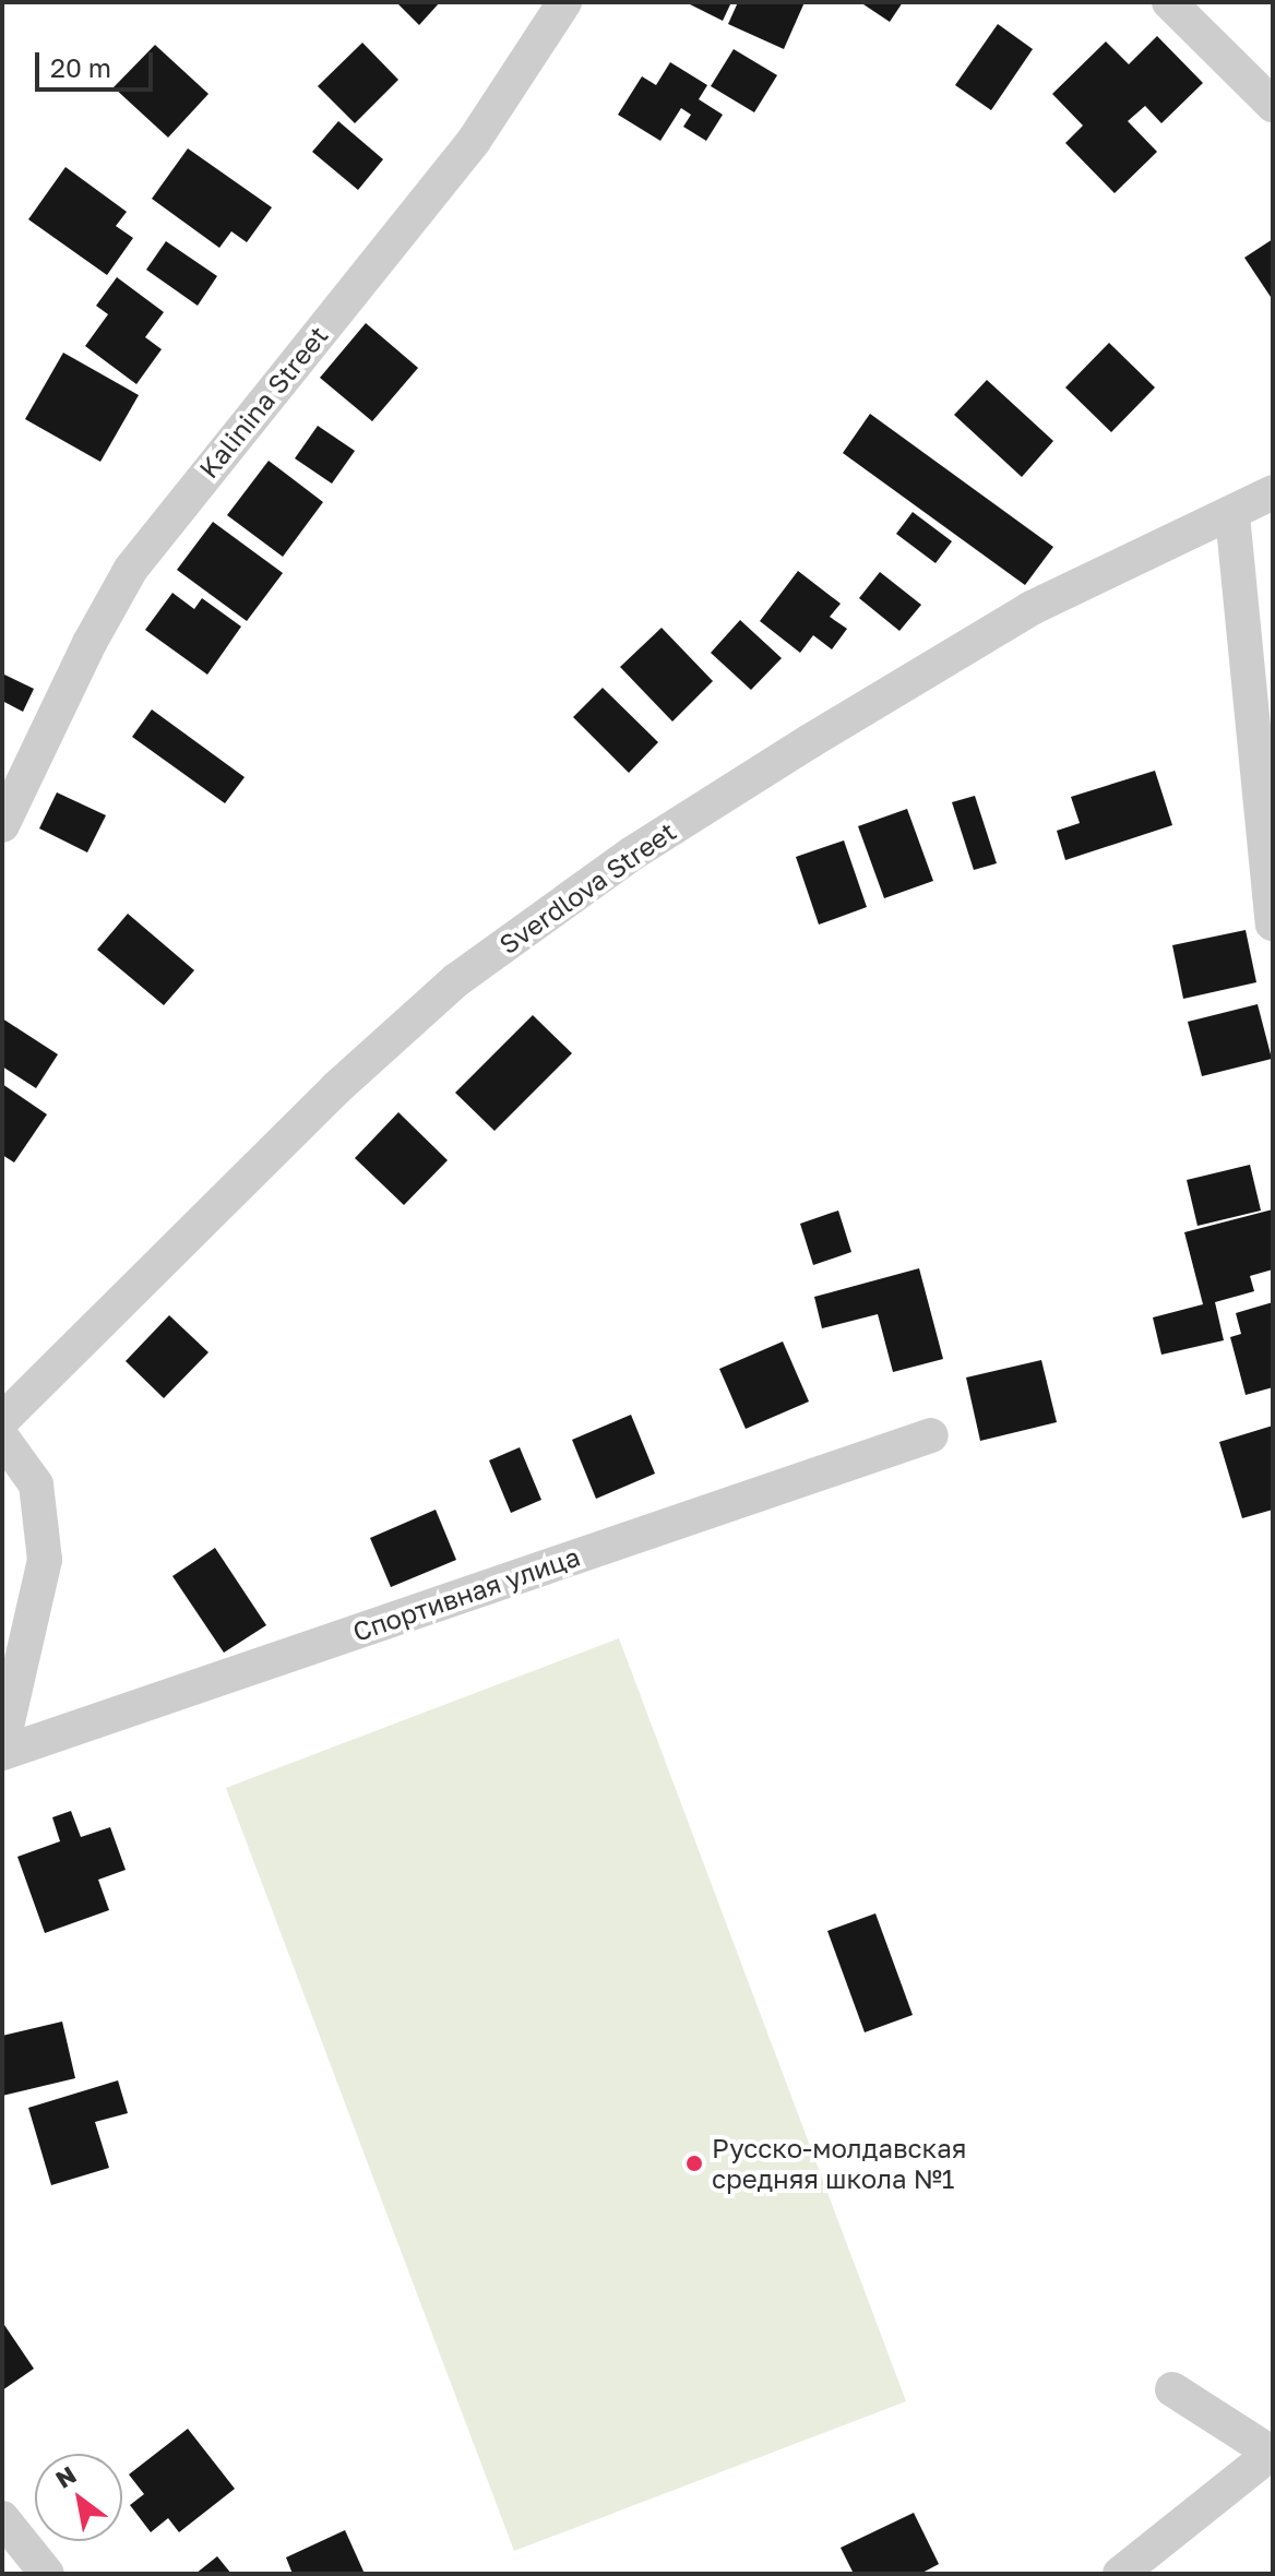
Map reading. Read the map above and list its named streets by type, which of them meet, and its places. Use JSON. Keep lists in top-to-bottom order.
{
  "streets": {
    "street": ["Kalinina Street", "Sverdlova Street", "Спортивная улица"]
  },
  "places": ["Русско-молдавская средняя школа №1"],
  "scale_bar": "20 m",
  "north": "top left"
}
